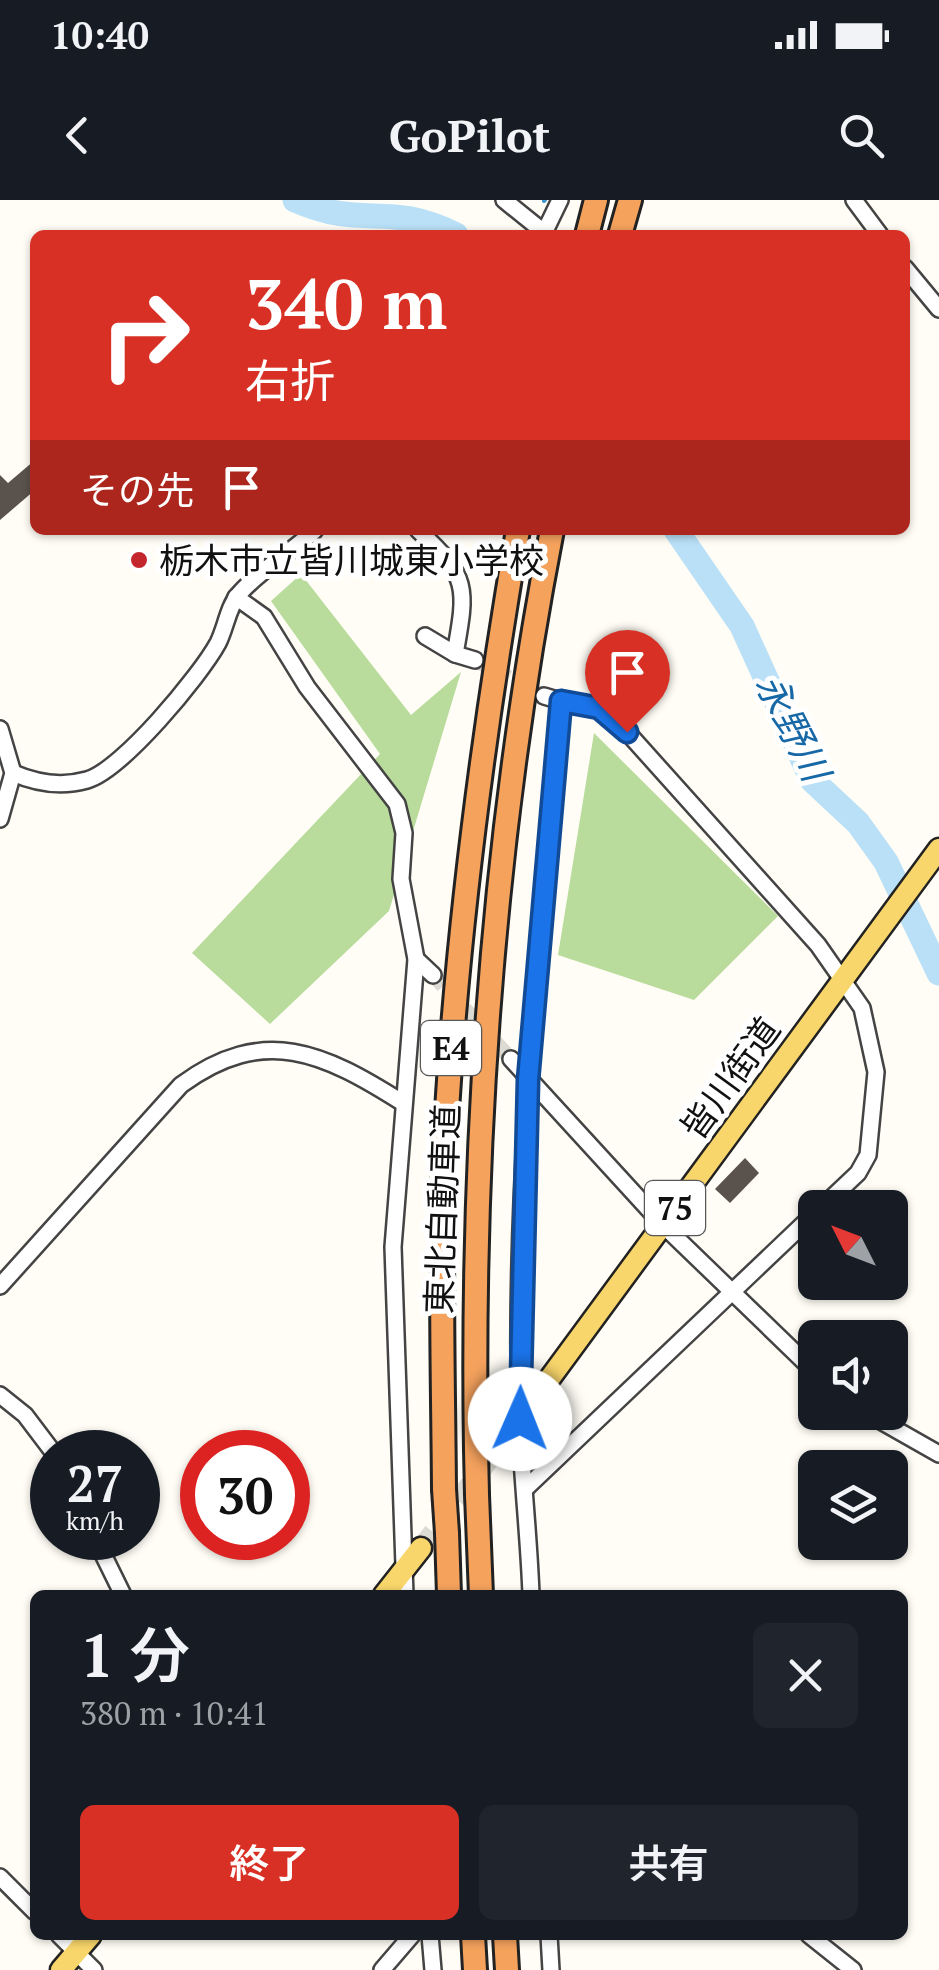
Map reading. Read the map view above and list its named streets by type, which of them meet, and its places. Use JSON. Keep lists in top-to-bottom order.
{
  "streets": {
    "highway": ["E4", "東北自動車道"],
    "main road": ["皆川街道", "75"]
  },
  "water": ["永野川"],
  "places": ["栃木市立皆川城東小学校"],
  "north": "top left",
  "page": {
    "status": "10:40",
    "header": "GoPilot",
    "turn": ["340 m", "右折"],
    "then": "その先",
    "speed": "27 km/h",
    "limit": "30",
    "heading": ["1 分", "380 m · 10:41"],
    "buttons": ["終了", "共有"]
  }
}
